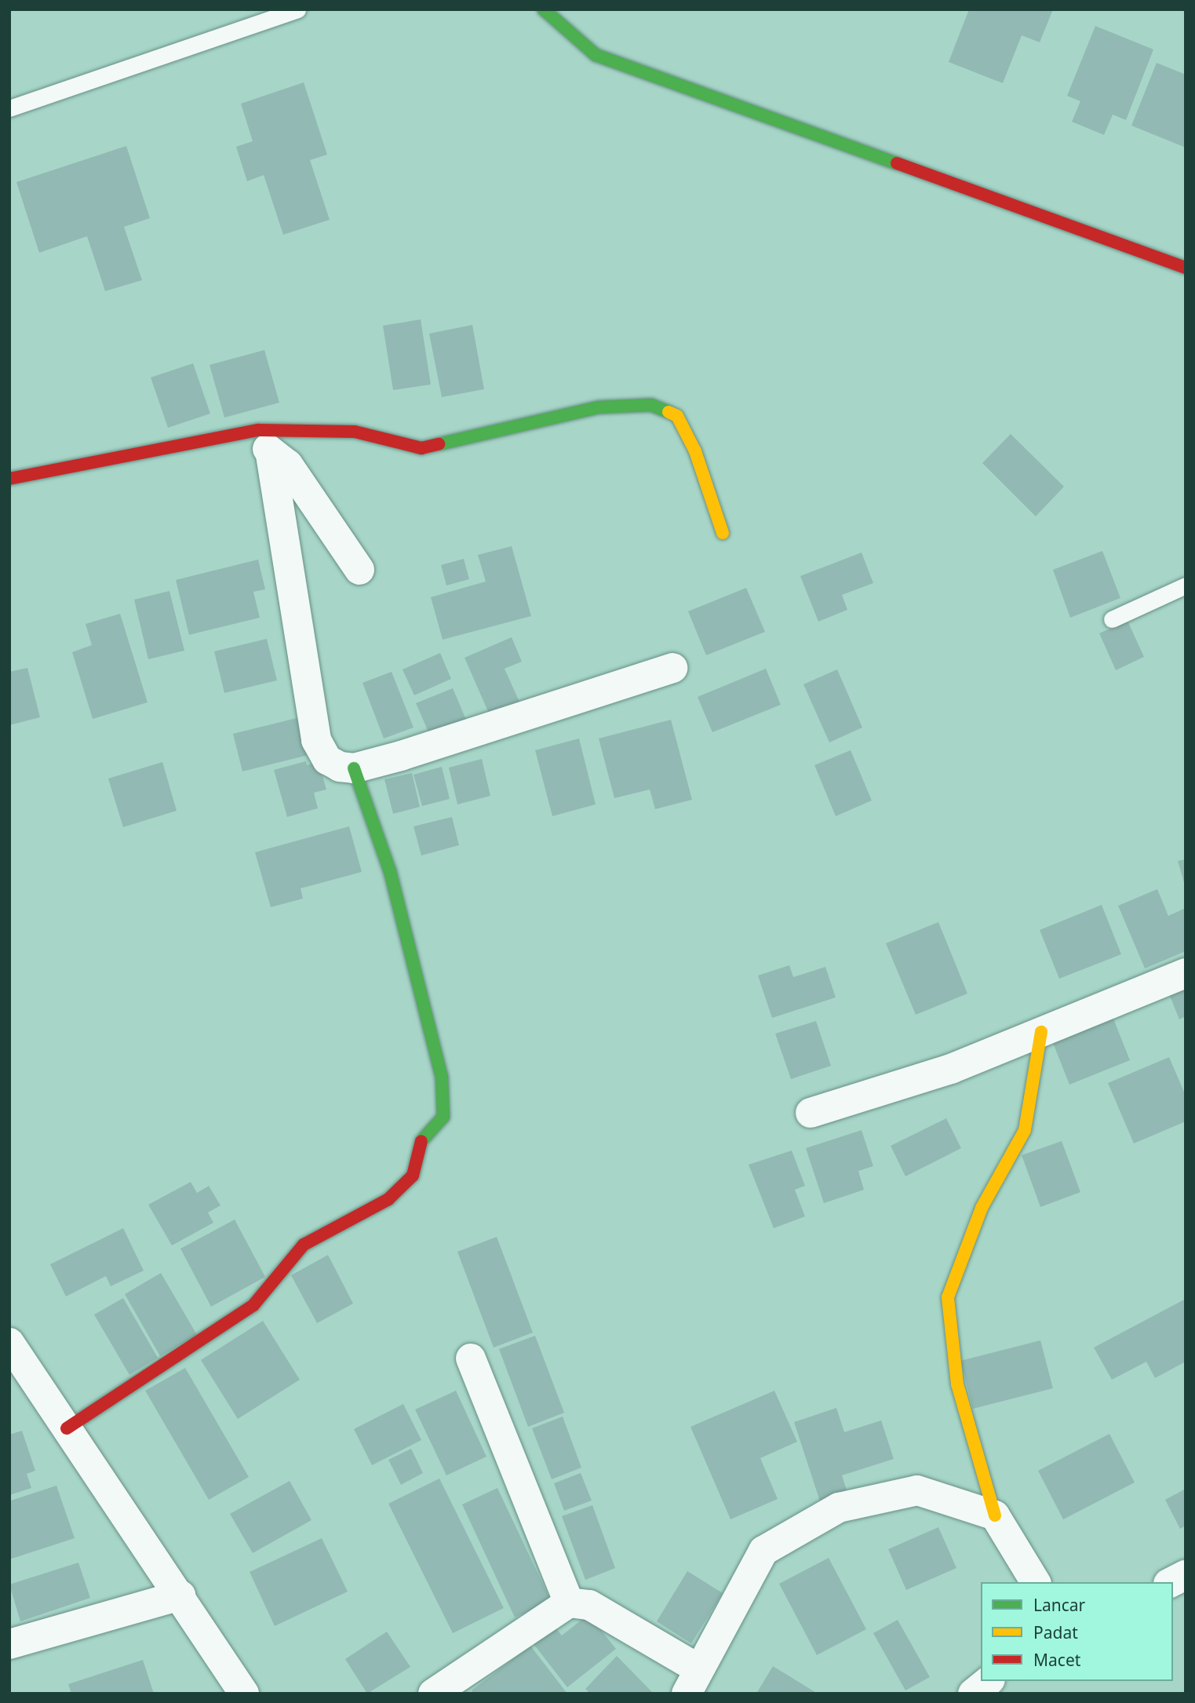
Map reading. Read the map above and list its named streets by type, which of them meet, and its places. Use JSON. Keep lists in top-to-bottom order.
{
  "legend": ["Lancar", "Padat", "Macet"]
}
